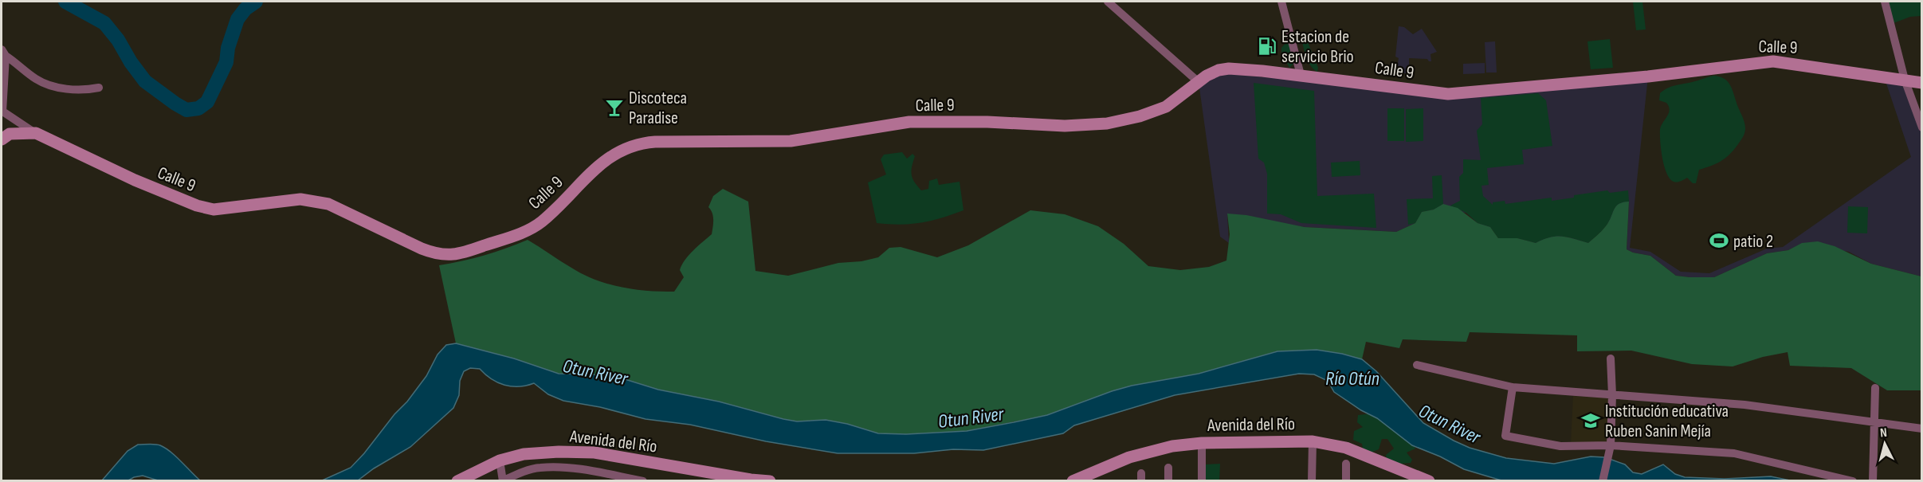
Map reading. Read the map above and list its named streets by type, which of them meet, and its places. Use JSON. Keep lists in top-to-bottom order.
{
  "streets": {
    "main road": ["Calle 9", "Avenida del Río"]
  },
  "water": ["Otun River", "Río Otún"],
  "places": {
    "fuel station": ["Estacion de servicio Brio"],
    "bar": ["Discoteca Paradise"],
    "sports": ["patio 2"],
    "school or university": ["Institución educativa Ruben Sanin Mejía"]
  },
  "north": "top"
}
